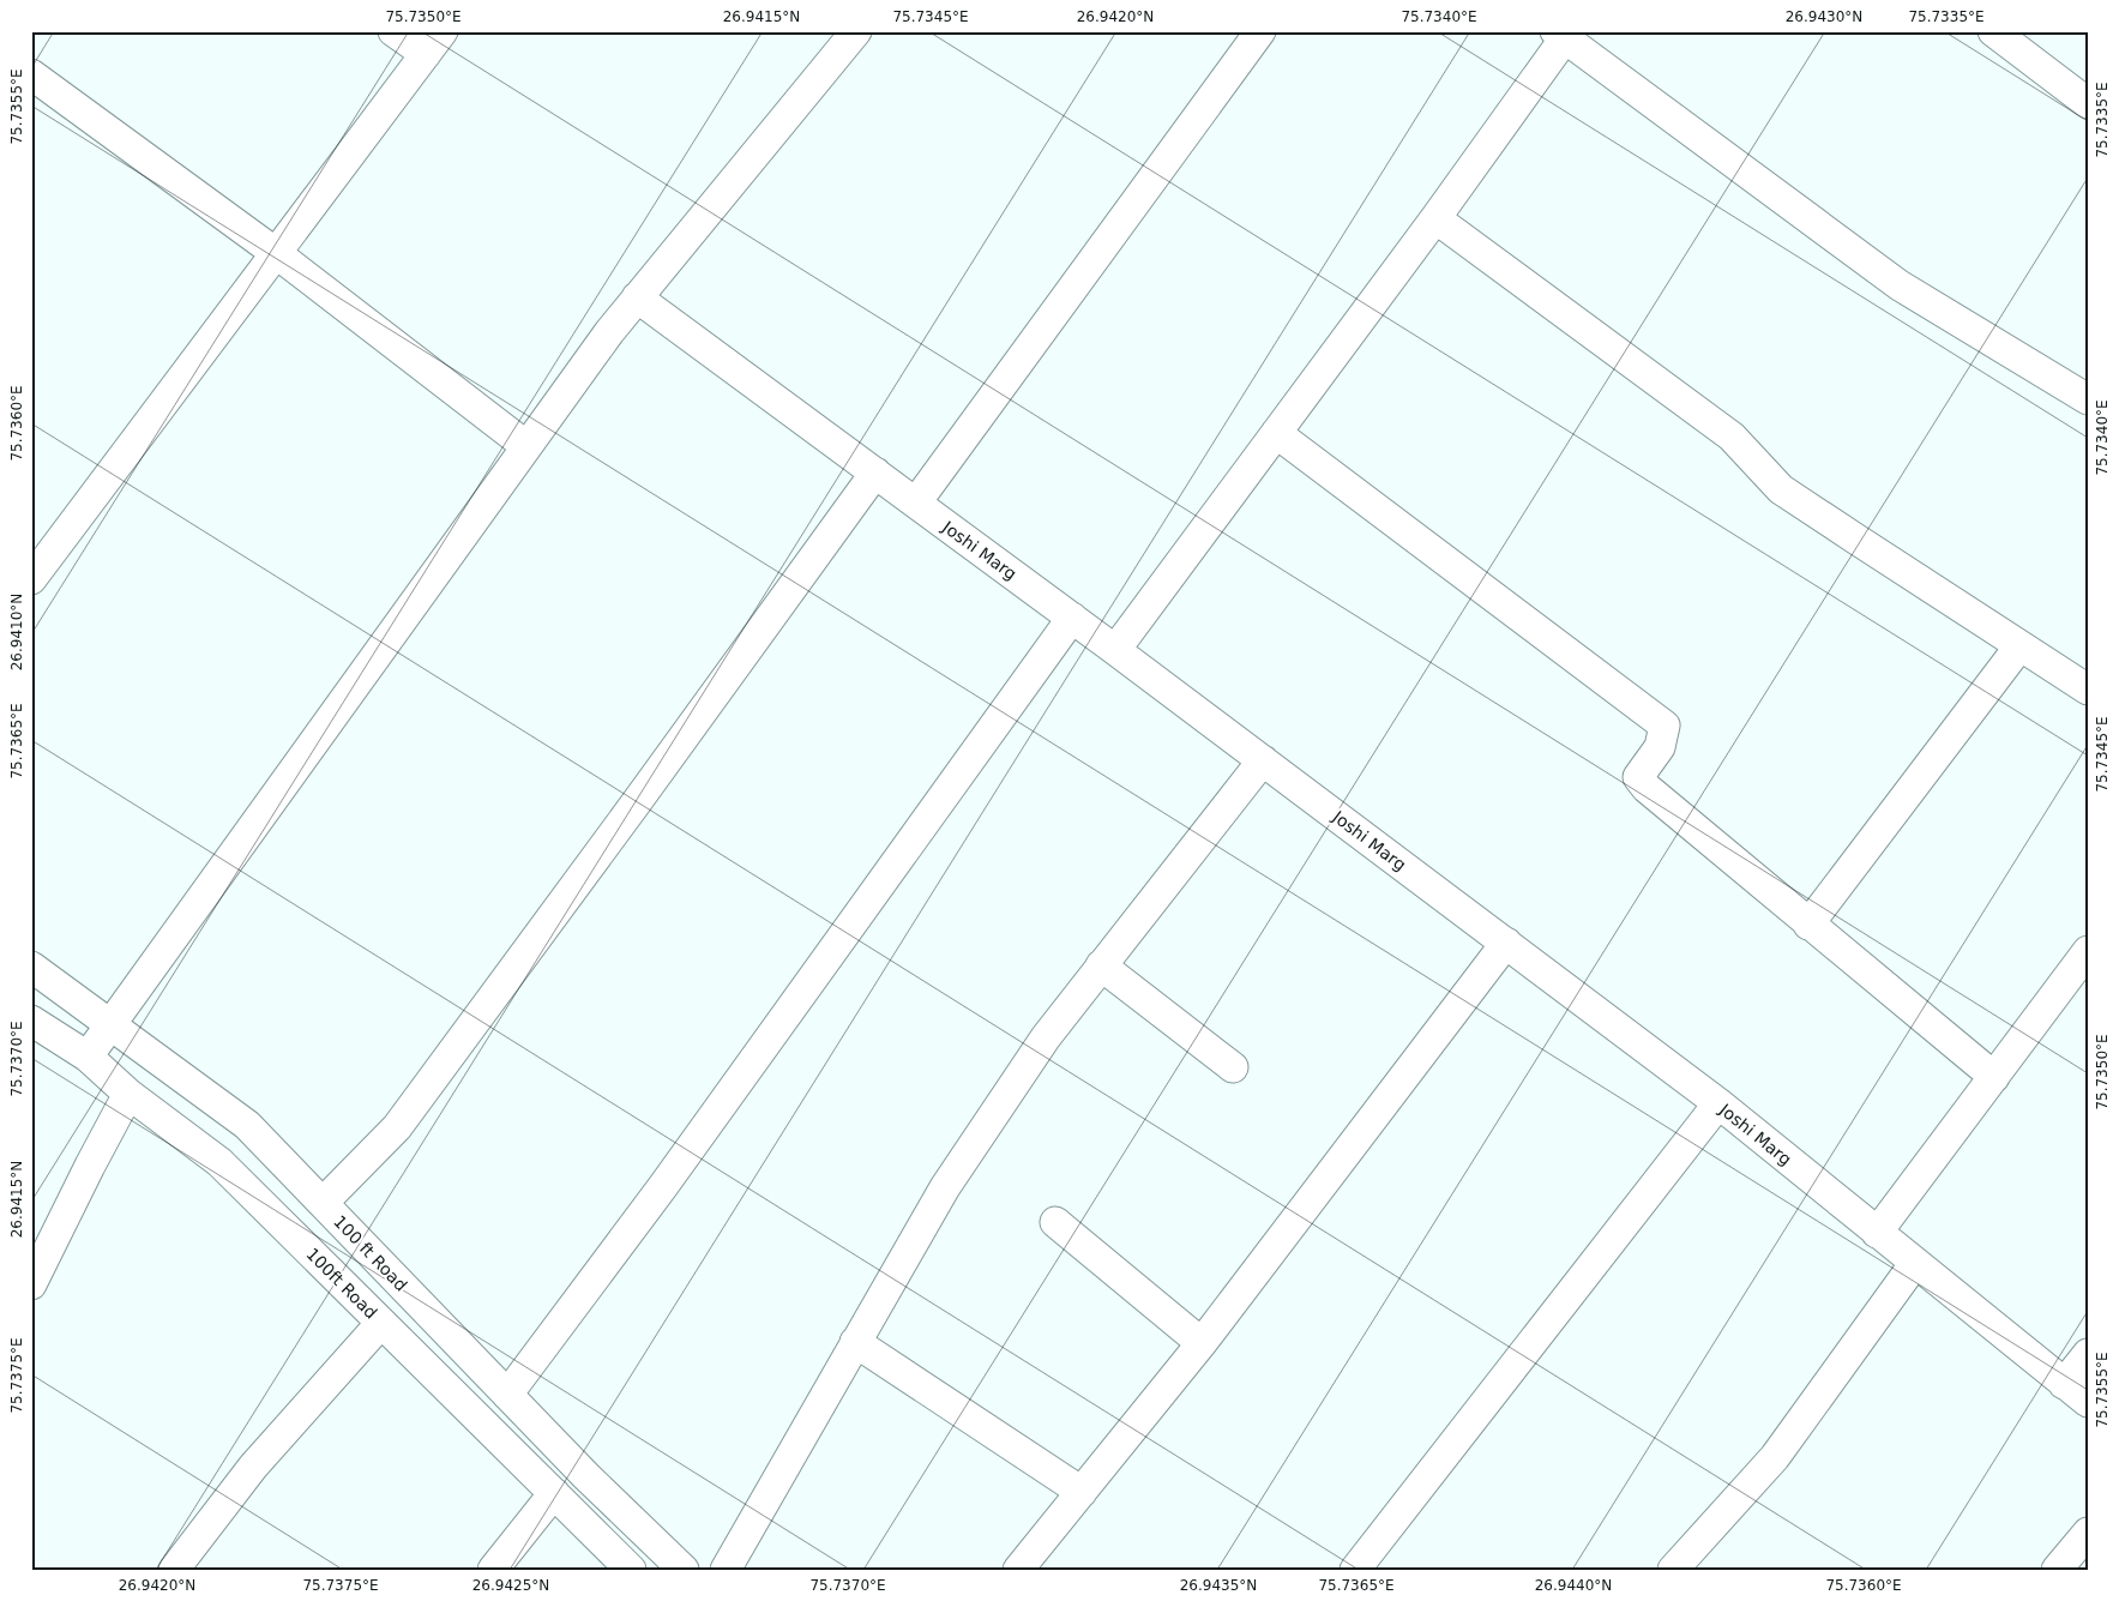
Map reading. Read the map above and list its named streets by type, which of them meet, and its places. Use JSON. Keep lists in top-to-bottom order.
{
  "streets": {
    "street": ["Joshi Marg", "100 ft Road", "100ft Road"]
  },
  "coordinates": [
    "75.7350°E",
    "26.9415°N",
    "75.7345°E",
    "26.9420°N",
    "75.7340°E",
    "26.9430°N",
    "75.7335°E",
    "75.7355°E",
    "75.7360°E",
    "26.9410°N",
    "75.7365°E",
    "75.7370°E",
    "75.7375°E",
    "26.9425°N",
    "26.9435°N",
    "26.9440°N"
  ]
}
